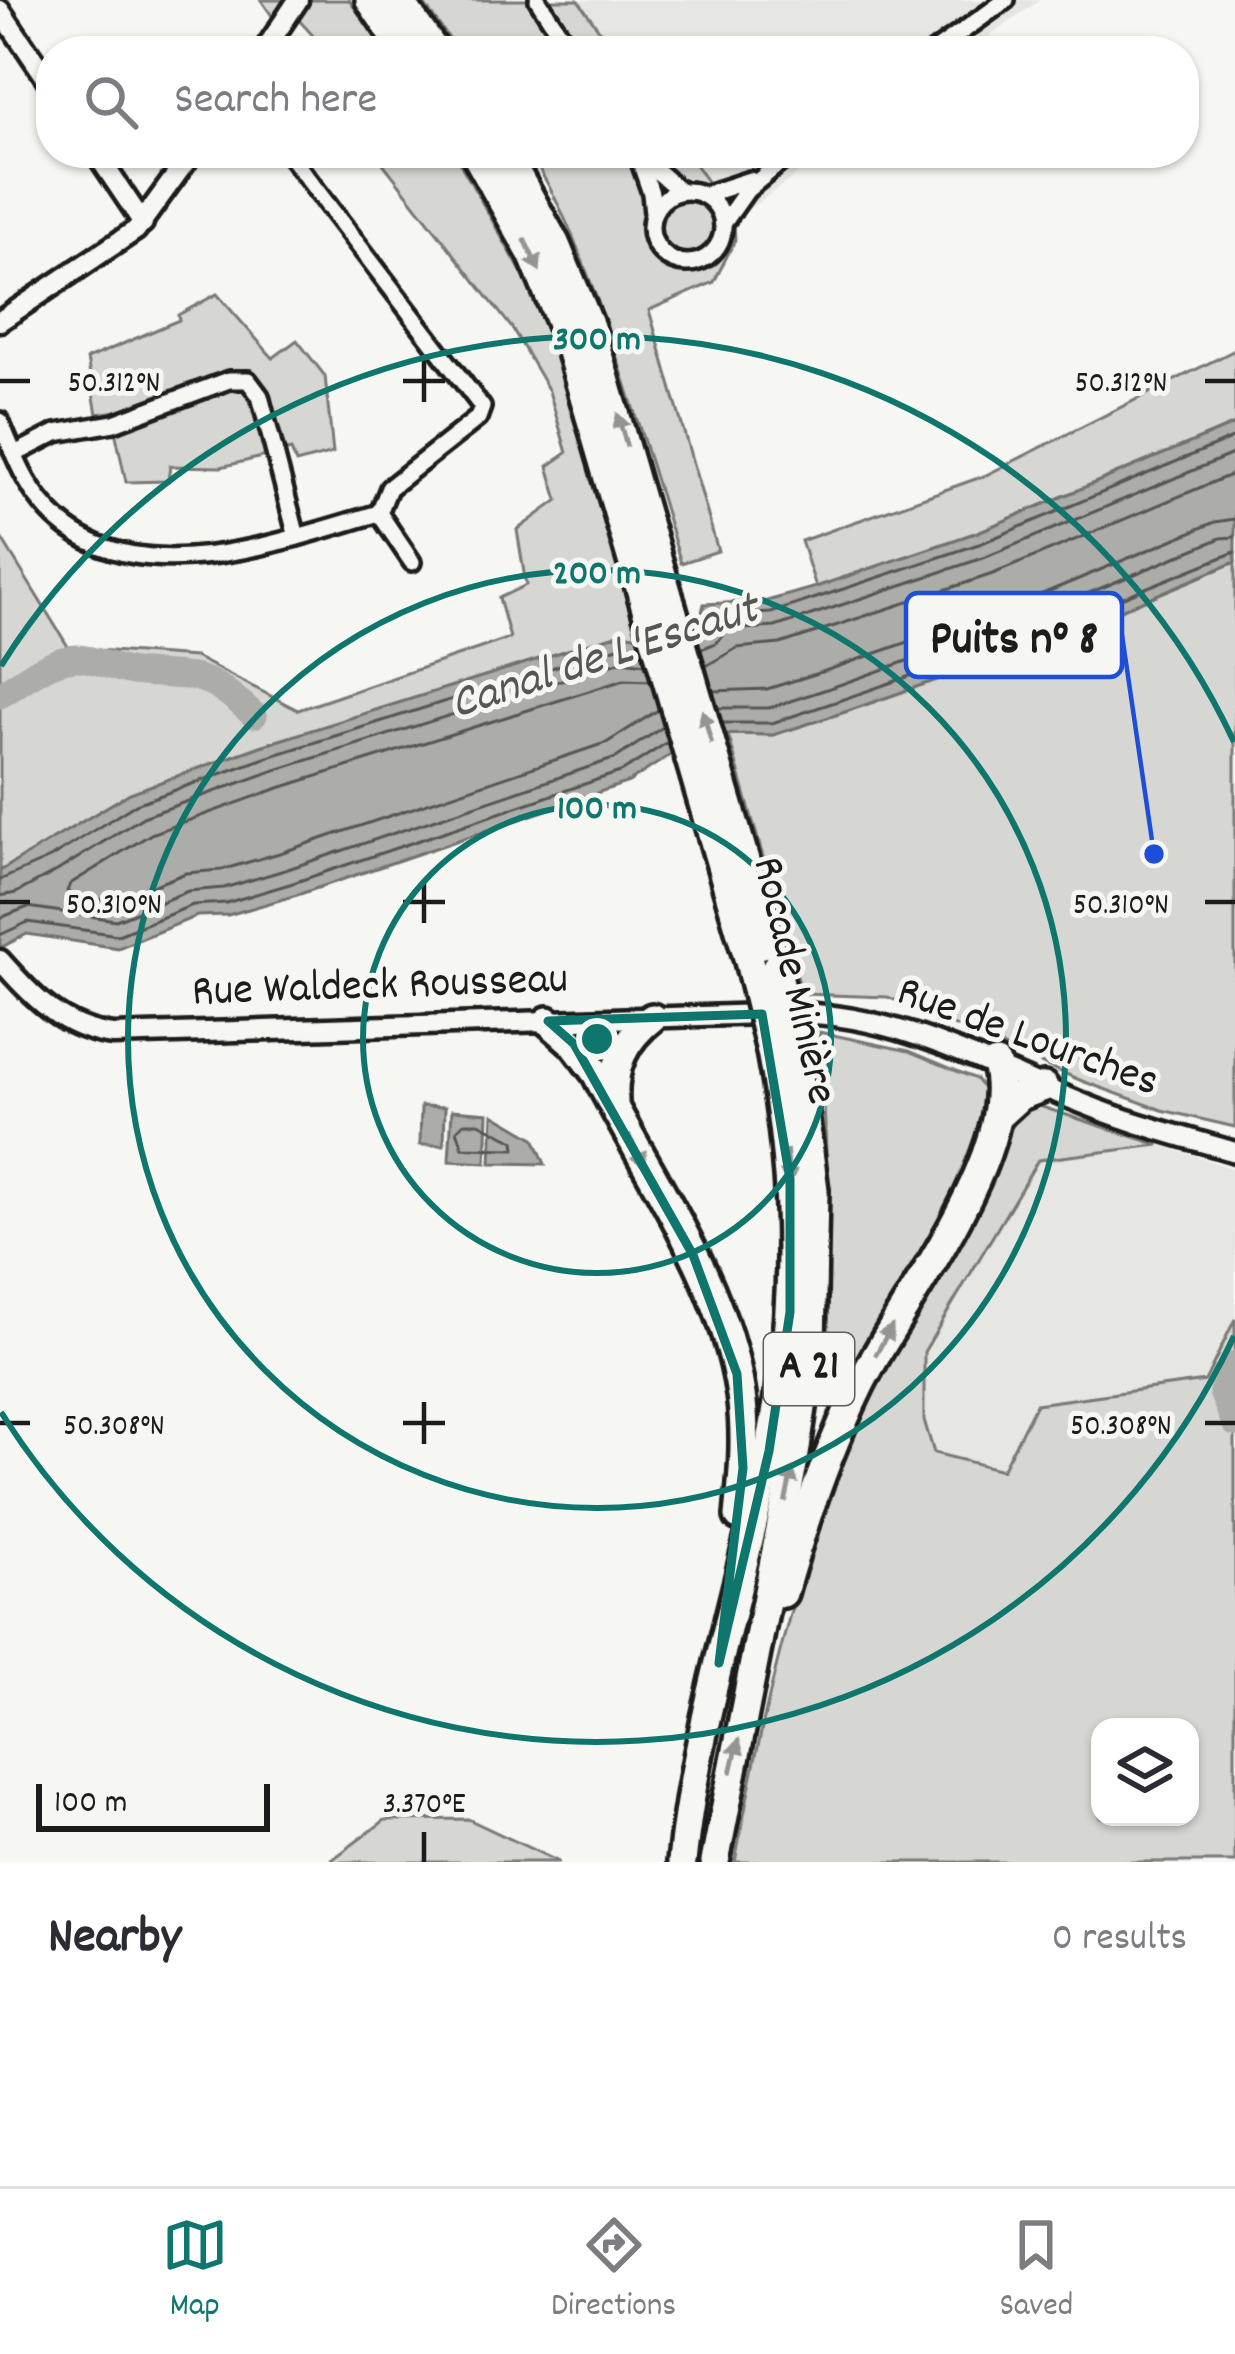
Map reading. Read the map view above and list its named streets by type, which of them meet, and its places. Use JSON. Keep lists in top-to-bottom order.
{
  "streets": {
    "highway": ["Rocade Minière", "A 21"],
    "street": ["Rue Waldeck Rousseau", "Rue de Lourches"]
  },
  "crossings": [
    ["Rue Waldeck Rousseau", "Rue de Lourches"]
  ],
  "water": ["Canal de L'Escaut"],
  "places": ["Puits n° 8"],
  "scale_bar": "100 m",
  "page": {
    "search": "Search here",
    "scale": "100 m",
    "heading": ["Nearby", "0 results"],
    "nav": ["Map", "Directions", "Saved"]
  },
  "coordinates": [
    "50.312°N",
    "50.310°N",
    "50.308°N",
    "3.370°E"
  ],
  "rings": ["300 m", "200 m", "100 m"]
}
